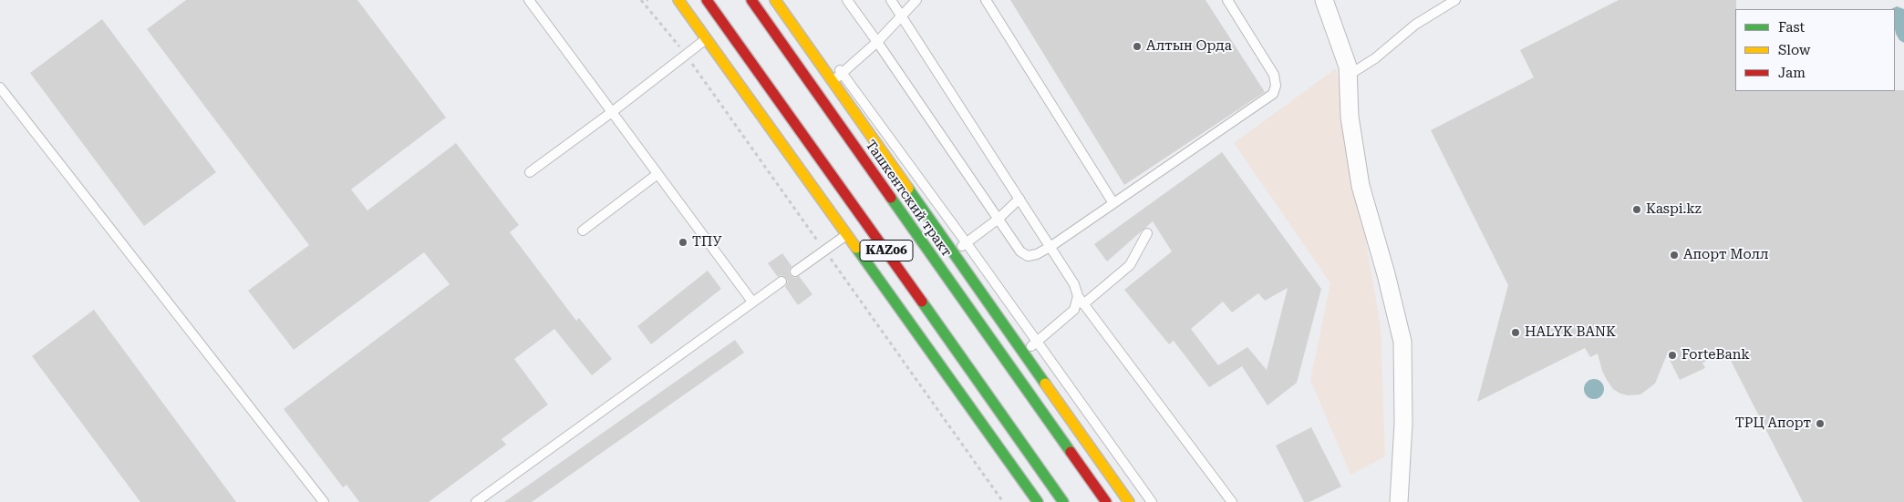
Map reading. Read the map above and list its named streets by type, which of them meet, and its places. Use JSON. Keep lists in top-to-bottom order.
{
  "streets": {
    "main road": ["Ташкентский тракт", "KАZ06"]
  },
  "places": [
    "Алтын Орда",
    "Kaspi.kz",
    "ТПУ",
    "Апорт Молл",
    "HALYK BANK",
    "ForteBank",
    "ТРЦ Апорт"
  ],
  "legend": ["Fast", "Slow", "Jam"]
}
